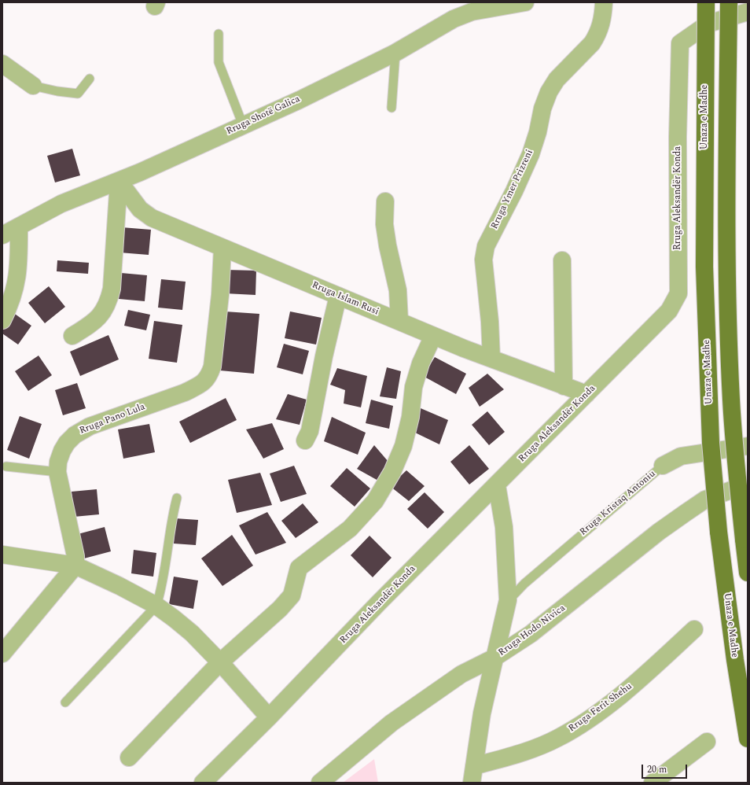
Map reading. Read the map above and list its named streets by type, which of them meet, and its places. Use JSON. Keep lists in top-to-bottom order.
{
  "streets": {
    "highway": ["Unaza e Madhe"],
    "street": [
      "Rruga Shotë Galica",
      "Rruga Ymer Prizreni",
      "Rruga Aleksandër Konda",
      "Rruga Islam Rusi",
      "Rruga Pano Lula",
      "Rruga Kristaq Antoniu",
      "Rruga Hodo Nivica",
      "Rruga Ferit Shehu"
    ]
  },
  "crossings": [
    ["Rruga Shotë Galica", "Rruga Islam Rusi"],
    ["Rruga Ymer Prizreni", "Rruga Islam Rusi"],
    ["Rruga Aleksandër Konda", "Rruga Islam Rusi"],
    ["Rruga Islam Rusi", "Rruga Pano Lula"]
  ],
  "scale_bar": "20 m"
}
